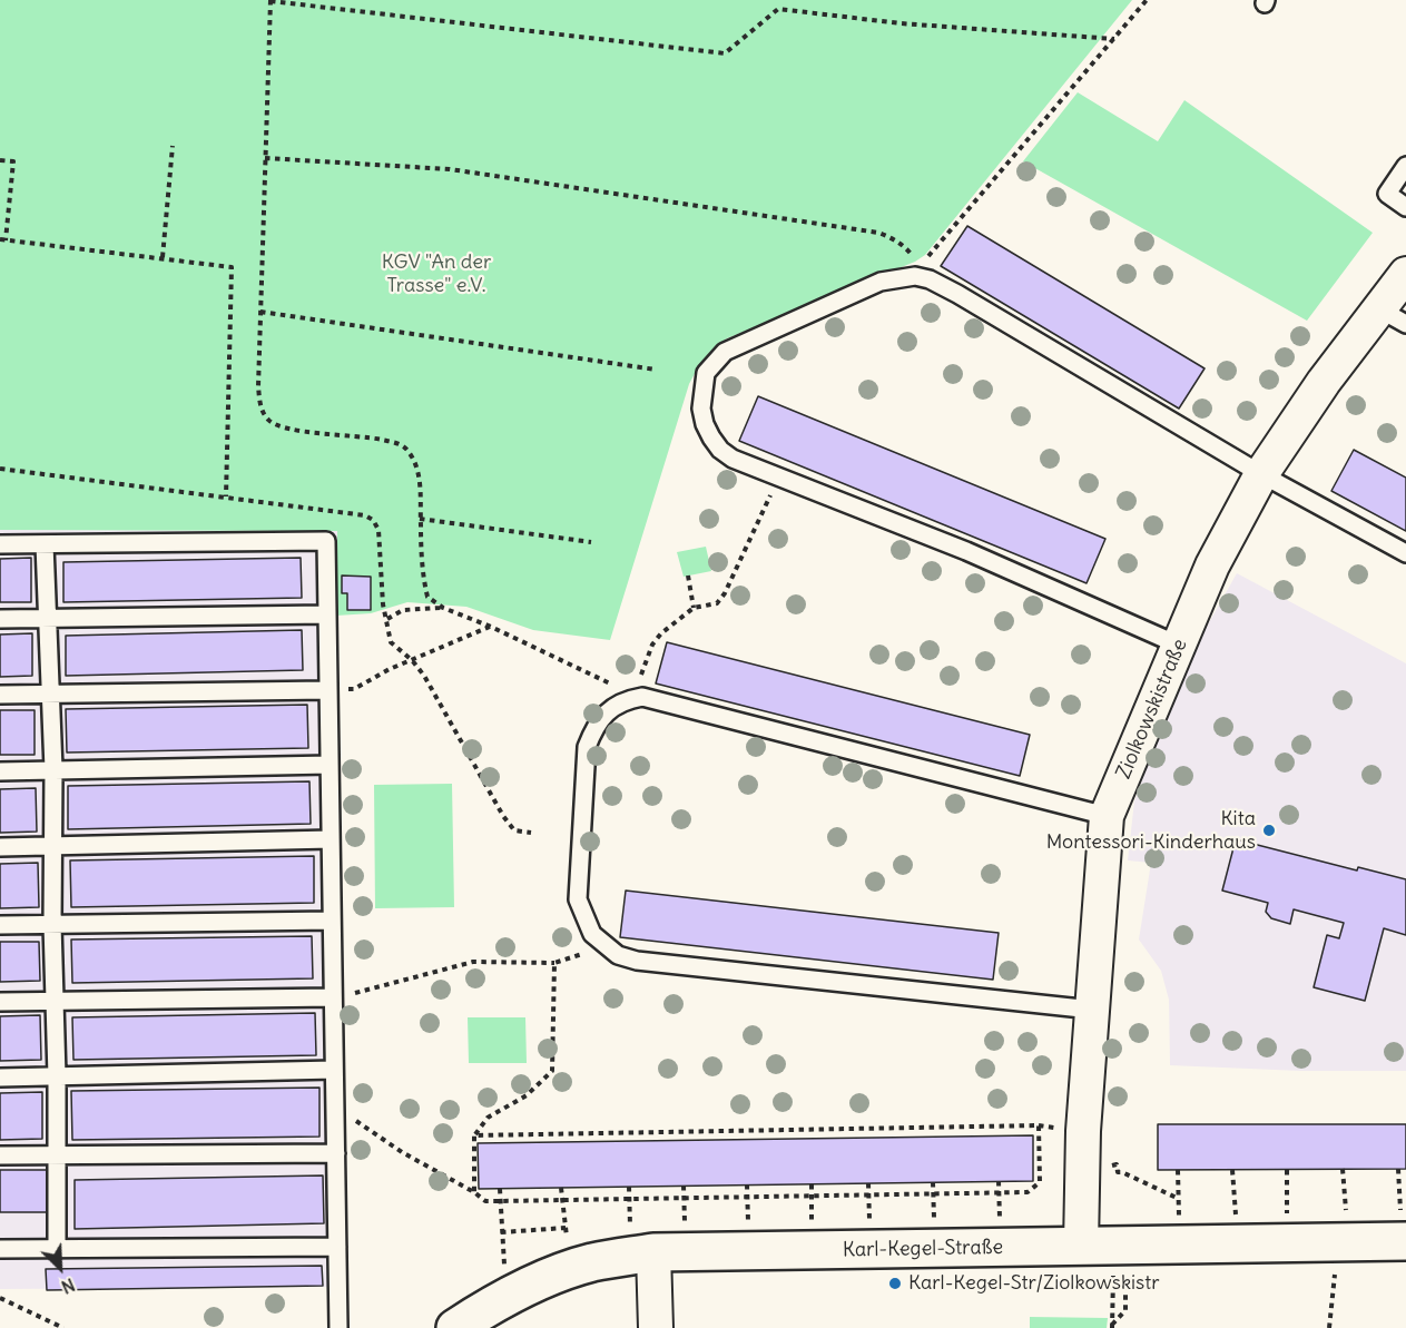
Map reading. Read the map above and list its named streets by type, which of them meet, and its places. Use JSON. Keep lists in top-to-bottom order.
{
  "streets": {
    "street": ["Ziolkowskistraße", "Karl-Kegel-Straße"]
  },
  "crossings": [
    ["Ziolkowskistraße", "Karl-Kegel-Straße"]
  ],
  "parks": ["KGV \"An der Trasse\" e.V."],
  "places": ["Kita Montessori-Kinderhaus", "Karl-Kegel-Str/Ziolkowskistr"],
  "north": "bottom right"
}
